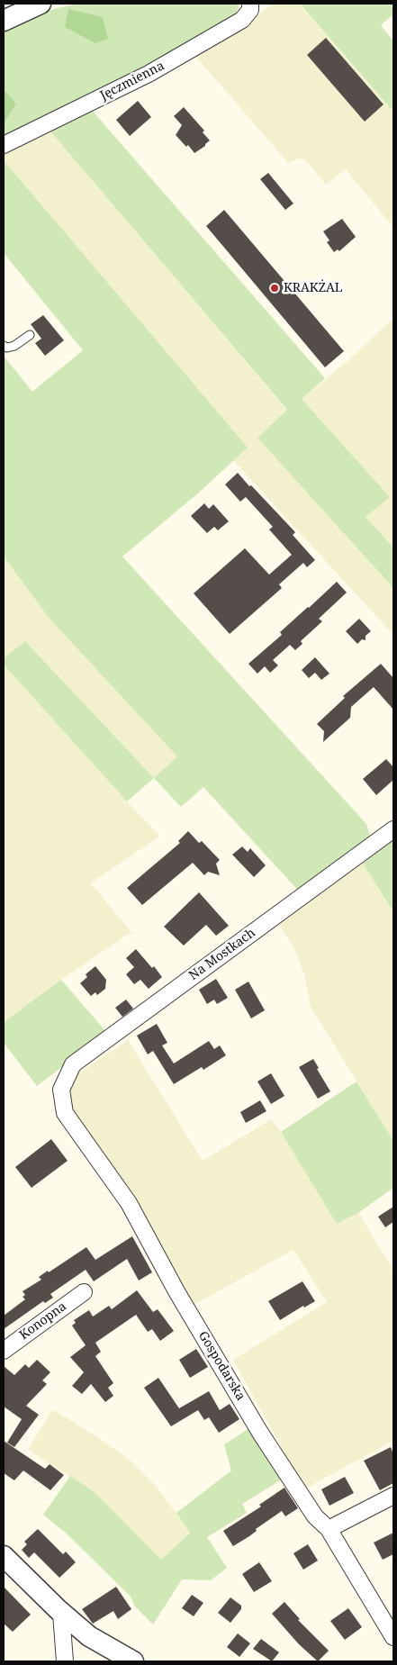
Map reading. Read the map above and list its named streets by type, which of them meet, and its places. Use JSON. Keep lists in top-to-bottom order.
{
  "streets": {
    "street": [
      "Jęczmienna",
      "Na Mostkach",
      "Konopna",
      "Gospodarska"
    ]
  },
  "crossings": [
    ["Na Mostkach", "Gospodarska"]
  ],
  "places": ["KRAKŻAL"]
}
